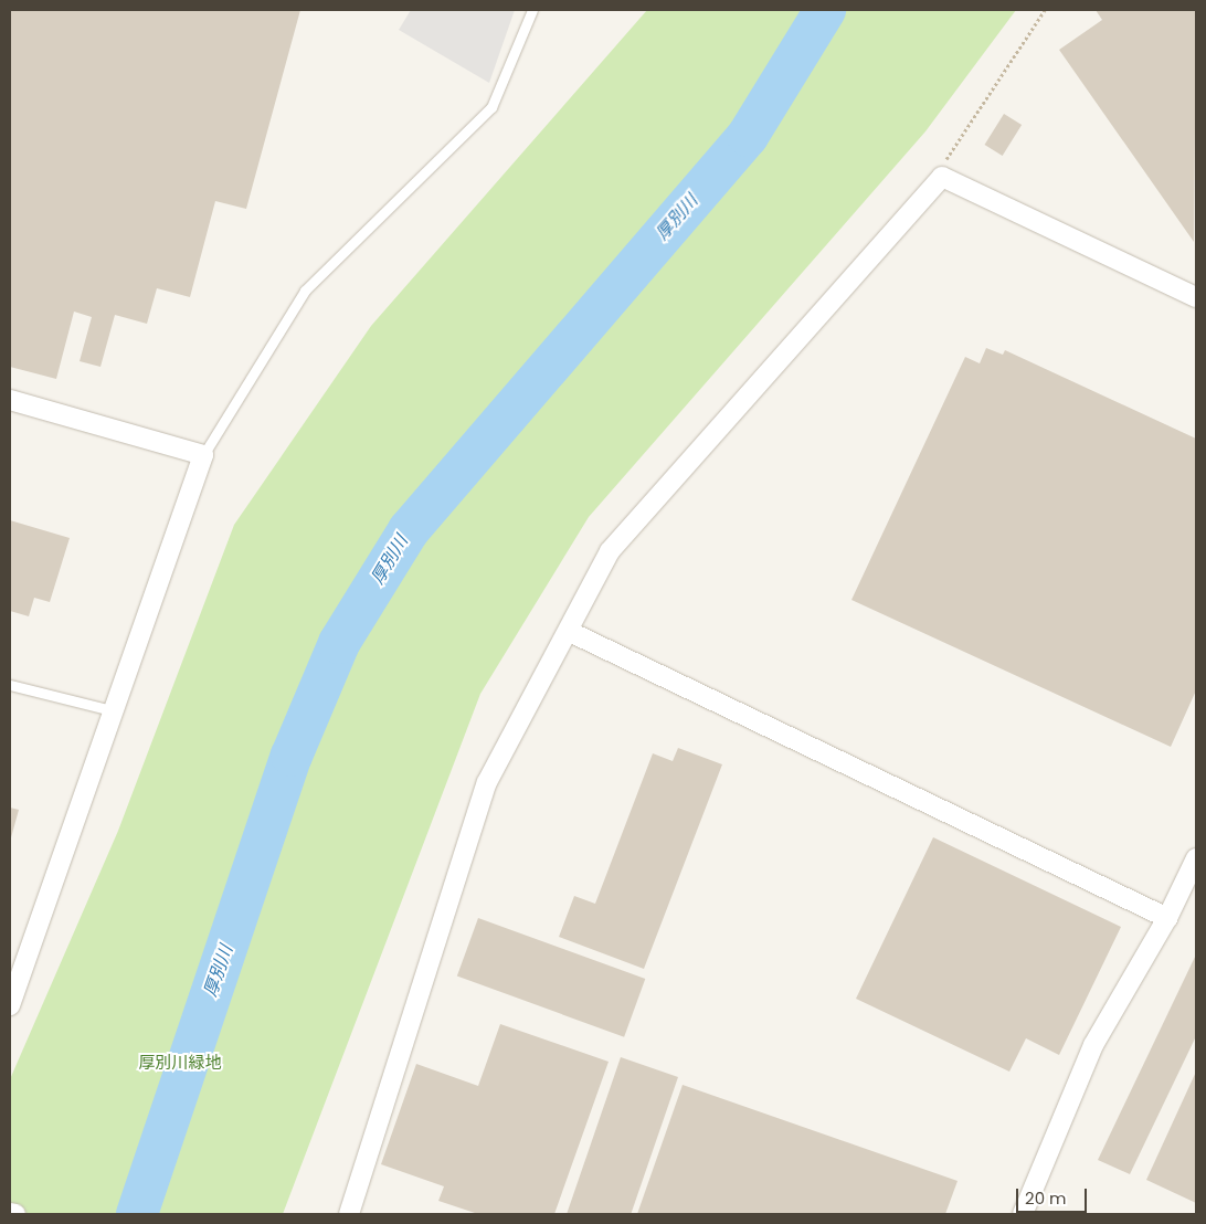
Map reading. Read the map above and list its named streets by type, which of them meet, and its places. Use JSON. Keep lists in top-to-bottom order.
{
  "water": ["厚別川"],
  "parks": ["厚別川緑地"],
  "scale_bar": "20 m"
}
